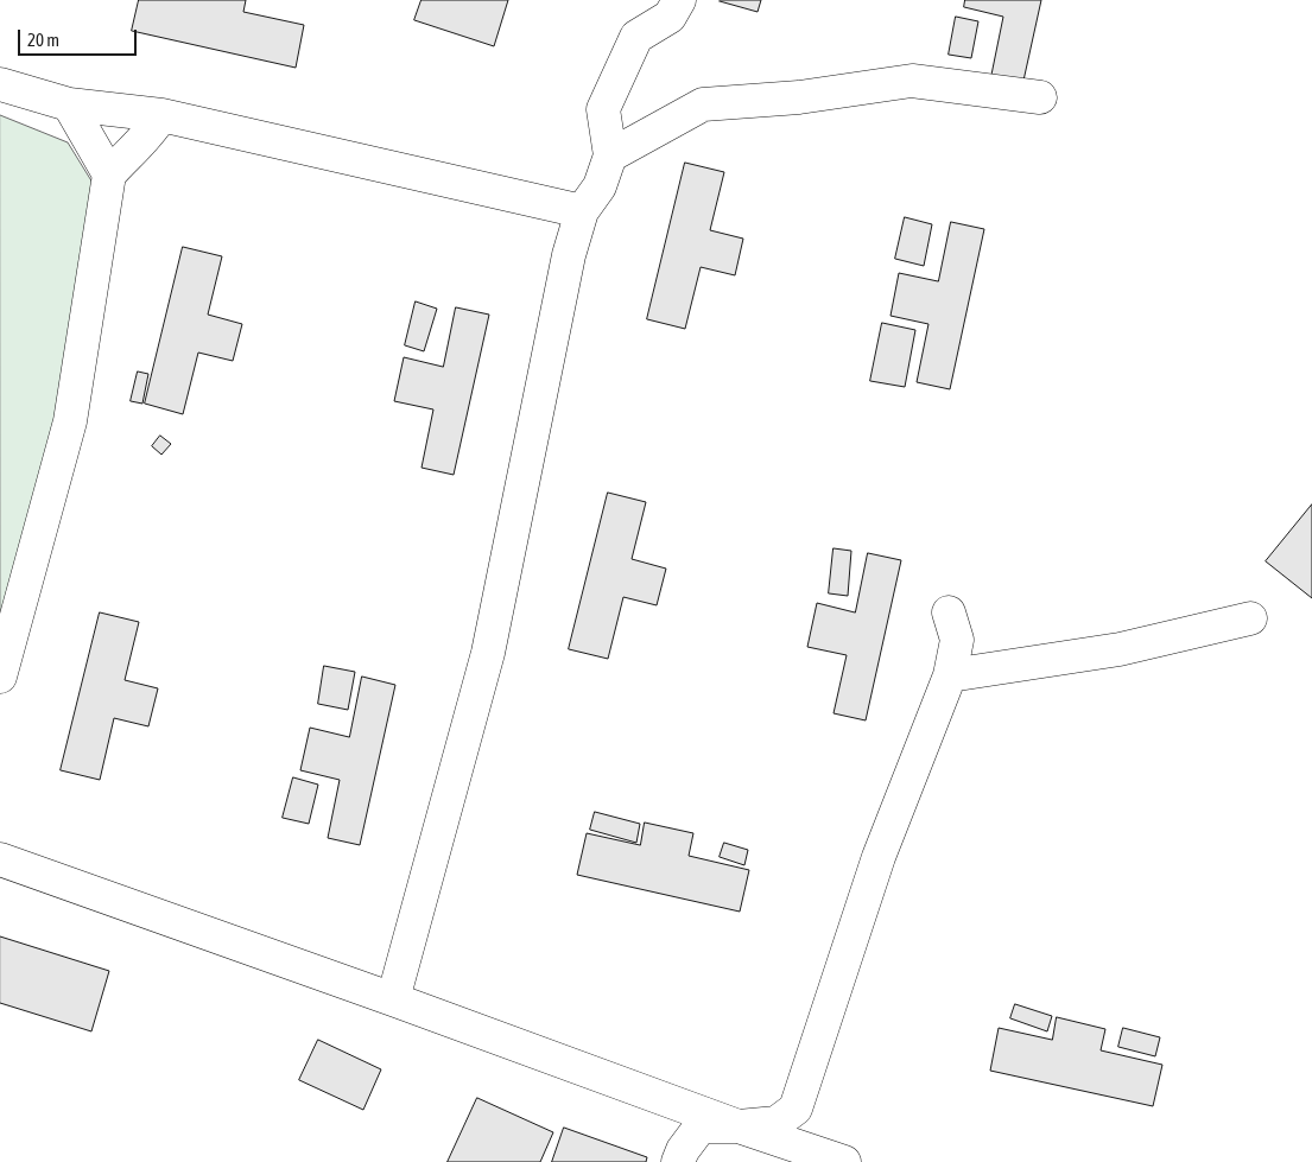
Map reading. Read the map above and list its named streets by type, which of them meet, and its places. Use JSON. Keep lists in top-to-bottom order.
{
  "scale_bar": "20 m"
}
